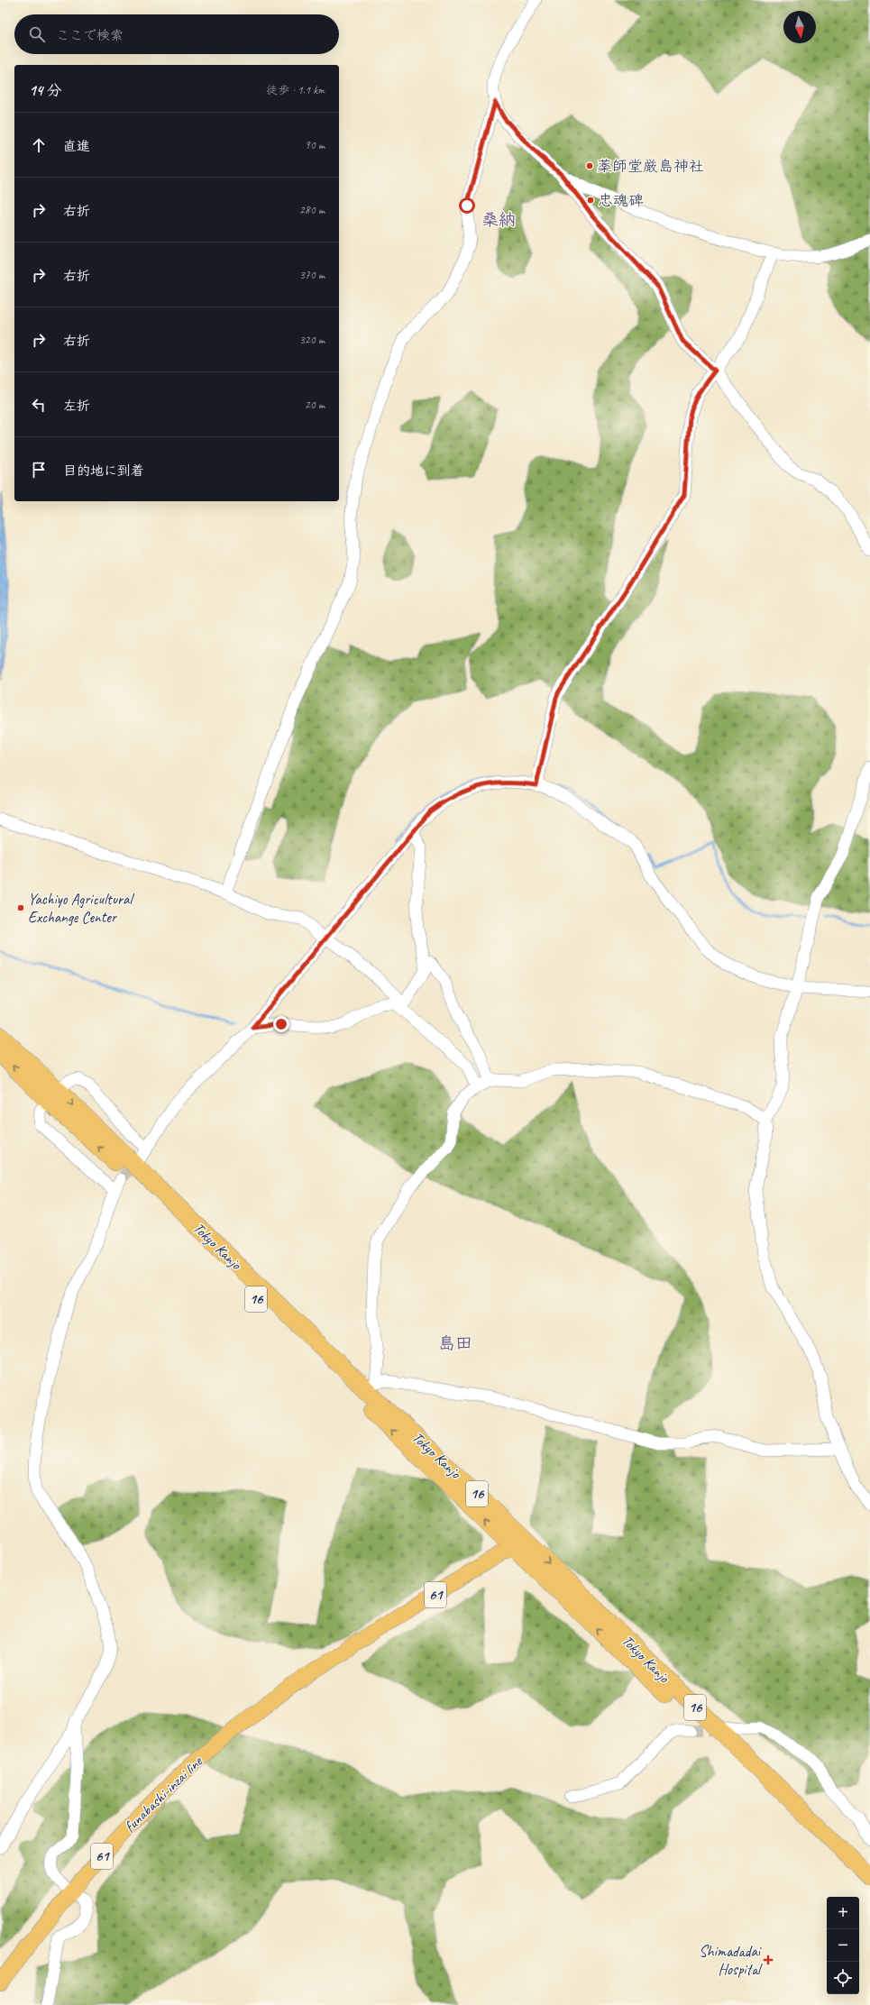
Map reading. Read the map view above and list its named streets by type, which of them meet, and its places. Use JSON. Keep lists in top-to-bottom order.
{
  "streets": {
    "highway": ["Tokyo Kanjo", "16"],
    "main road": ["61", "funabashi-inzai line"]
  },
  "crossings": [
    ["Tokyo Kanjo", "funabashi-inzai line"]
  ],
  "districts": ["桑納", "島田"],
  "places": {
    "other": ["薬師堂厳島神社", "忠魂碑", "Yachiyo Agricultural Exchange Center"],
    "health": ["Shimadadai Hospital"]
  },
  "north": "bottom",
  "page": {
    "search": "ここで検索",
    "heading": ["14 分", "徒歩 · 1.1 km"],
    "list": [
      ["直進", "90 m"],
      ["右折", "280 m"],
      ["右折", "370 m"],
      ["右折", "320 m"],
      ["左折", "20 m"],
      "目的地に到着"
    ],
    "map_buttons": ["+", "−"]
  }
}
